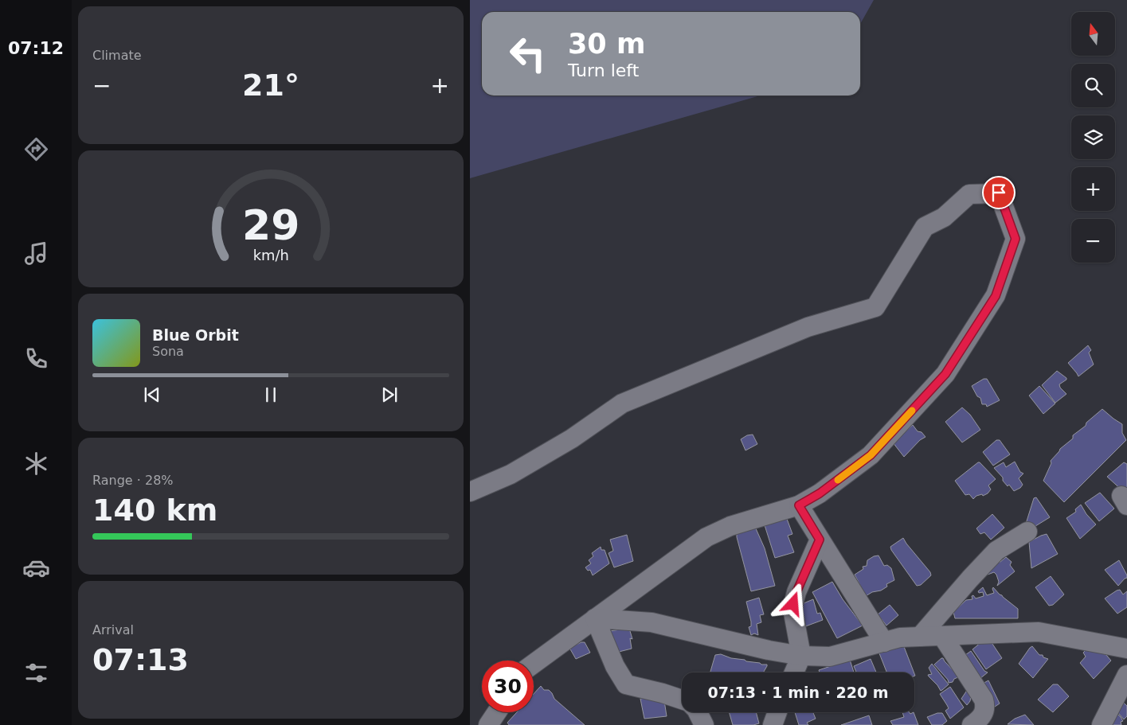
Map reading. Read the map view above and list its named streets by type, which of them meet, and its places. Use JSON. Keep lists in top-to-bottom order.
{
  "north": "top",
  "page": {
    "tabs": "07:12",
    "tile": [
      "Climate",
      ["Range · 28%", "140 km"],
      ["Arrival", "07:13"]
    ],
    "map_buttons": ["+", "−"],
    "turn": ["30 m", "Turn left"],
    "heat": ["−", "21°", "+"],
    "song": ["Blue Orbit", "Sona"],
    "limit": "30",
    "trip": "07:13 · 1 min · 220 m",
    "gauge": ["29", "km/h"]
  }
}
